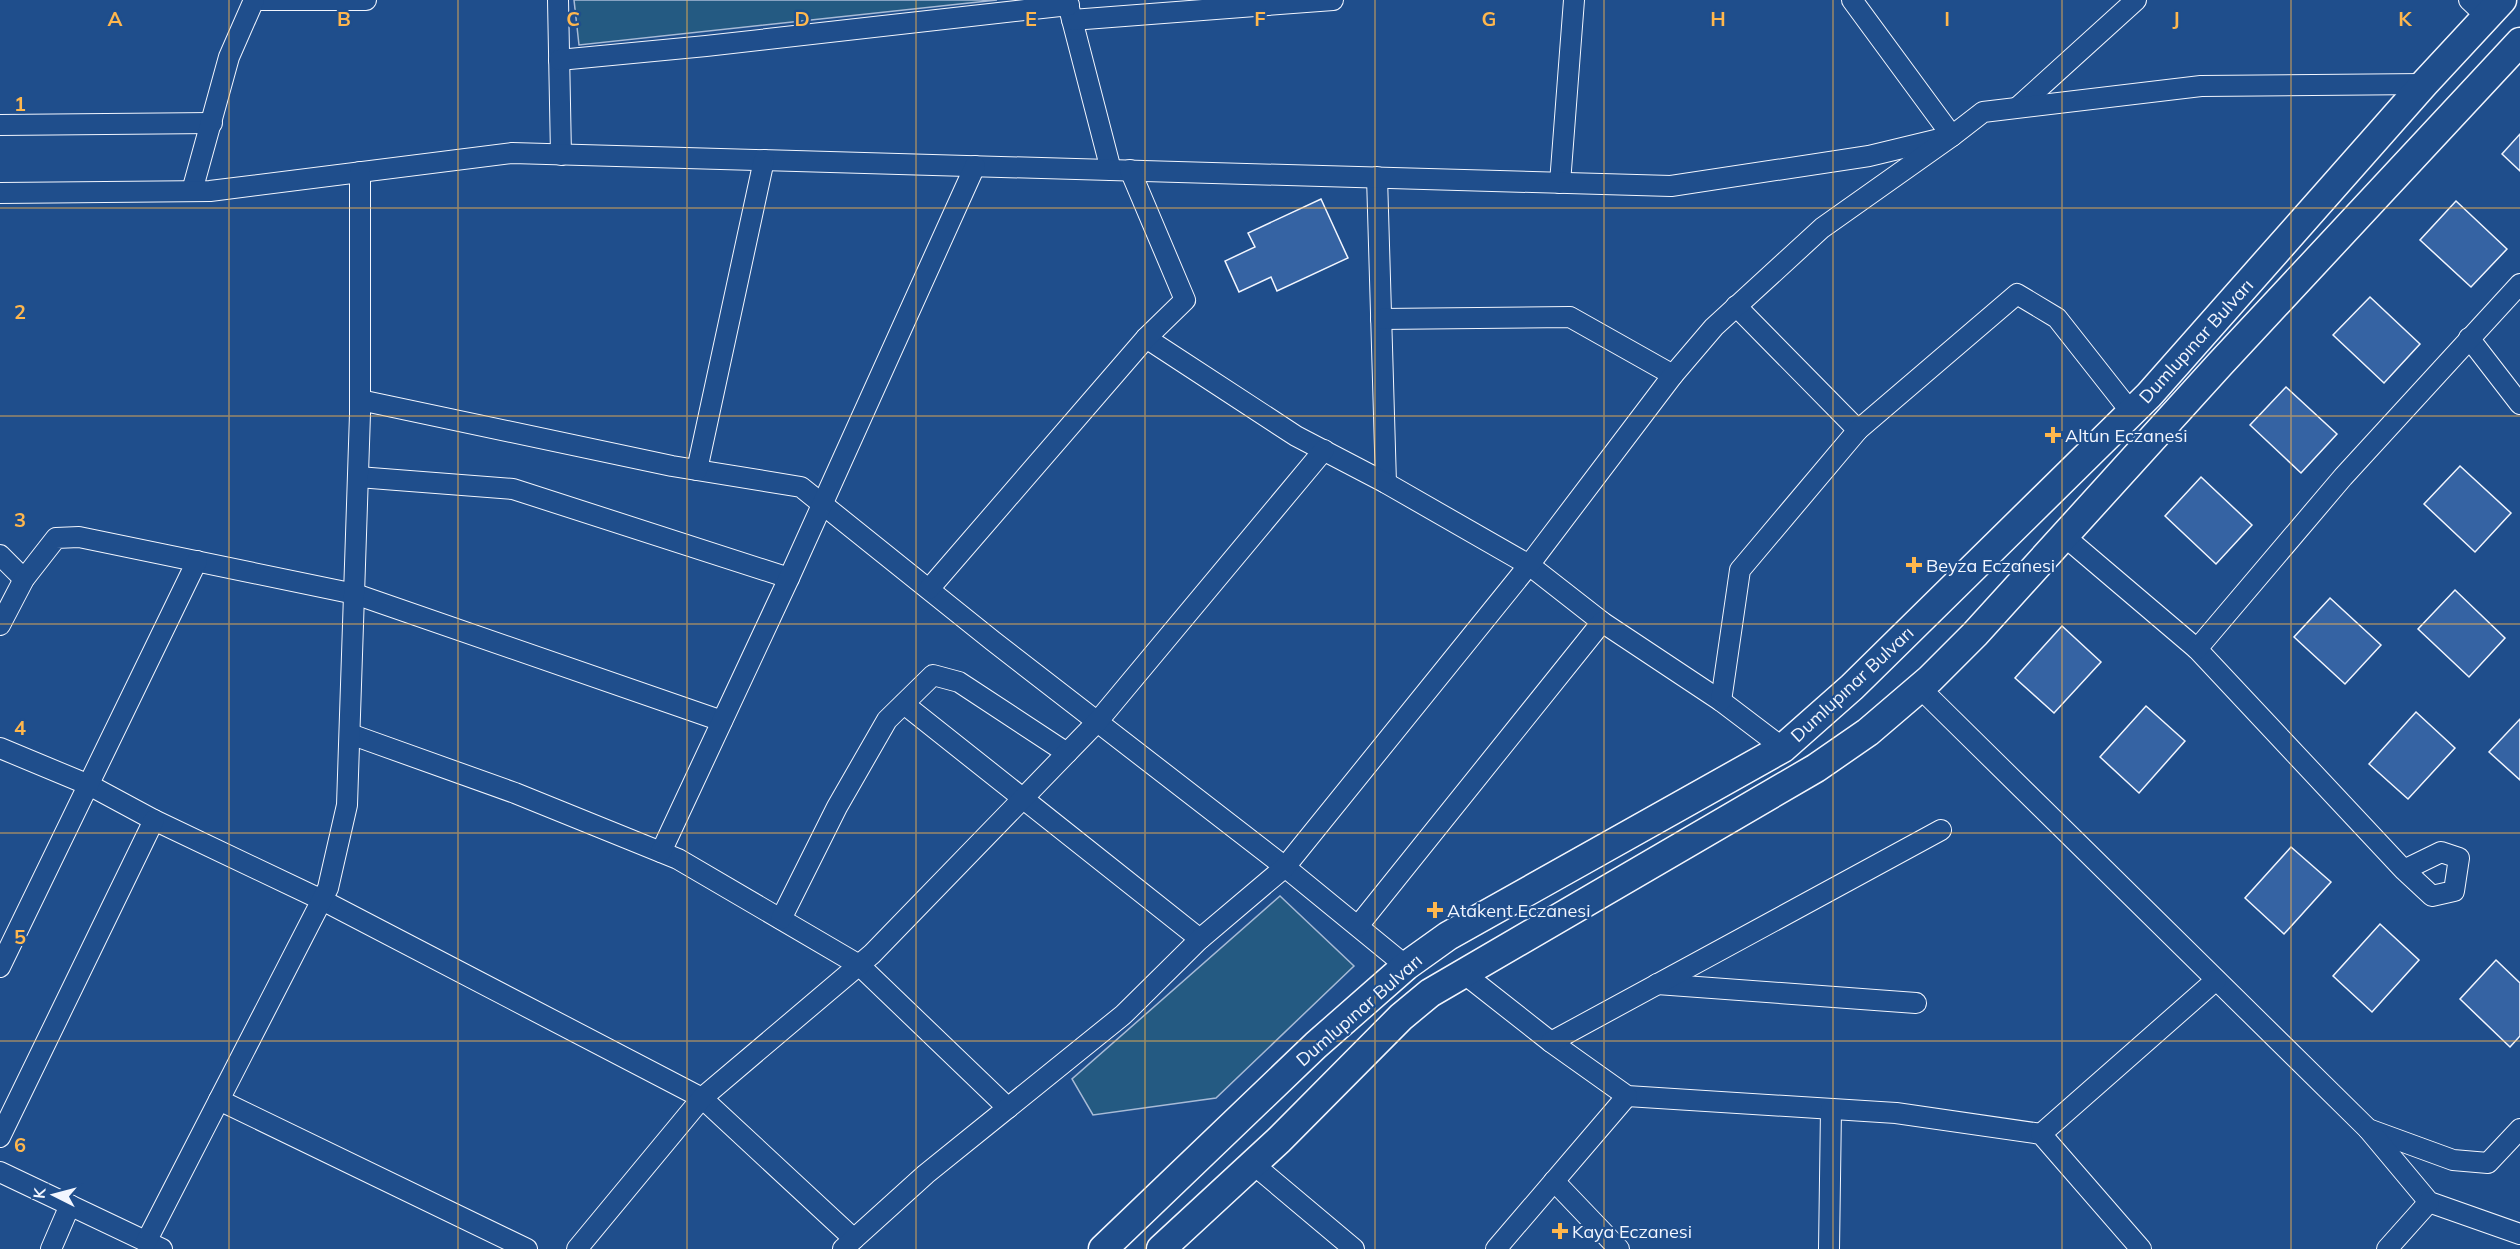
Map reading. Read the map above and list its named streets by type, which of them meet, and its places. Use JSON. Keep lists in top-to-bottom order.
{
  "streets": {
    "main road": ["Dumlupınar Bulvarı"]
  },
  "places": {
    "health": [
      "Altun Eczanesi",
      "Beyza Eczanesi",
      "Atakent Eczanesi",
      "Kaya Eczanesi"
    ]
  },
  "north": "left",
  "grid": {
    "columns": [
      "A",
      "B",
      "C",
      "D",
      "E",
      "F",
      "G",
      "H",
      "I",
      "J",
      "K"
    ],
    "rows": [
      "1",
      "2",
      "3",
      "4",
      "5",
      "6"
    ]
  }
}
